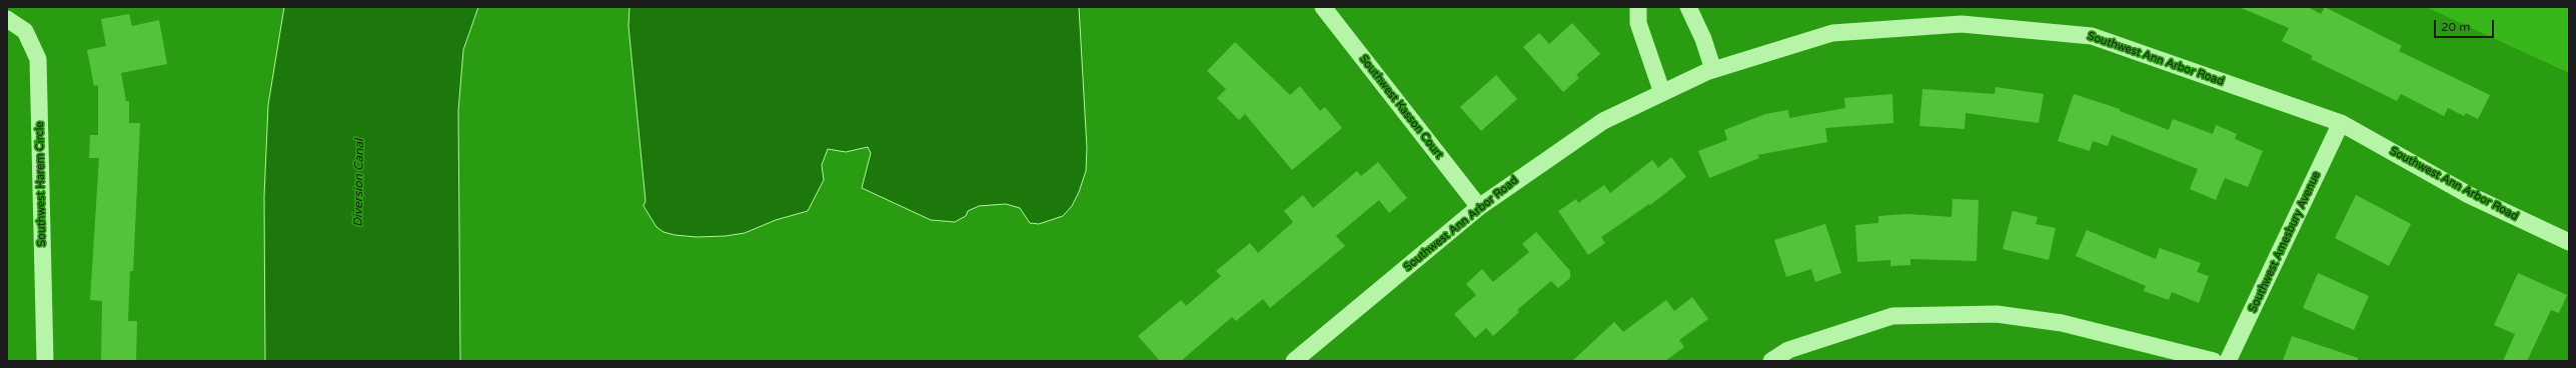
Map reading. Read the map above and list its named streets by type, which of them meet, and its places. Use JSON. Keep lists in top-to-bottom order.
{
  "streets": {
    "street": [
      "Southwest Ann Arbor Road",
      "Southwest Kasson Court",
      "Southwest Harem Circle",
      "Southwest Amesbury Avenue"
    ]
  },
  "crossings": [
    ["Southwest Ann Arbor Road", "Southwest Kasson Court"],
    ["Southwest Ann Arbor Road", "Southwest Amesbury Avenue"]
  ],
  "water": ["Diversion Canal"],
  "scale_bar": "20 m"
}
